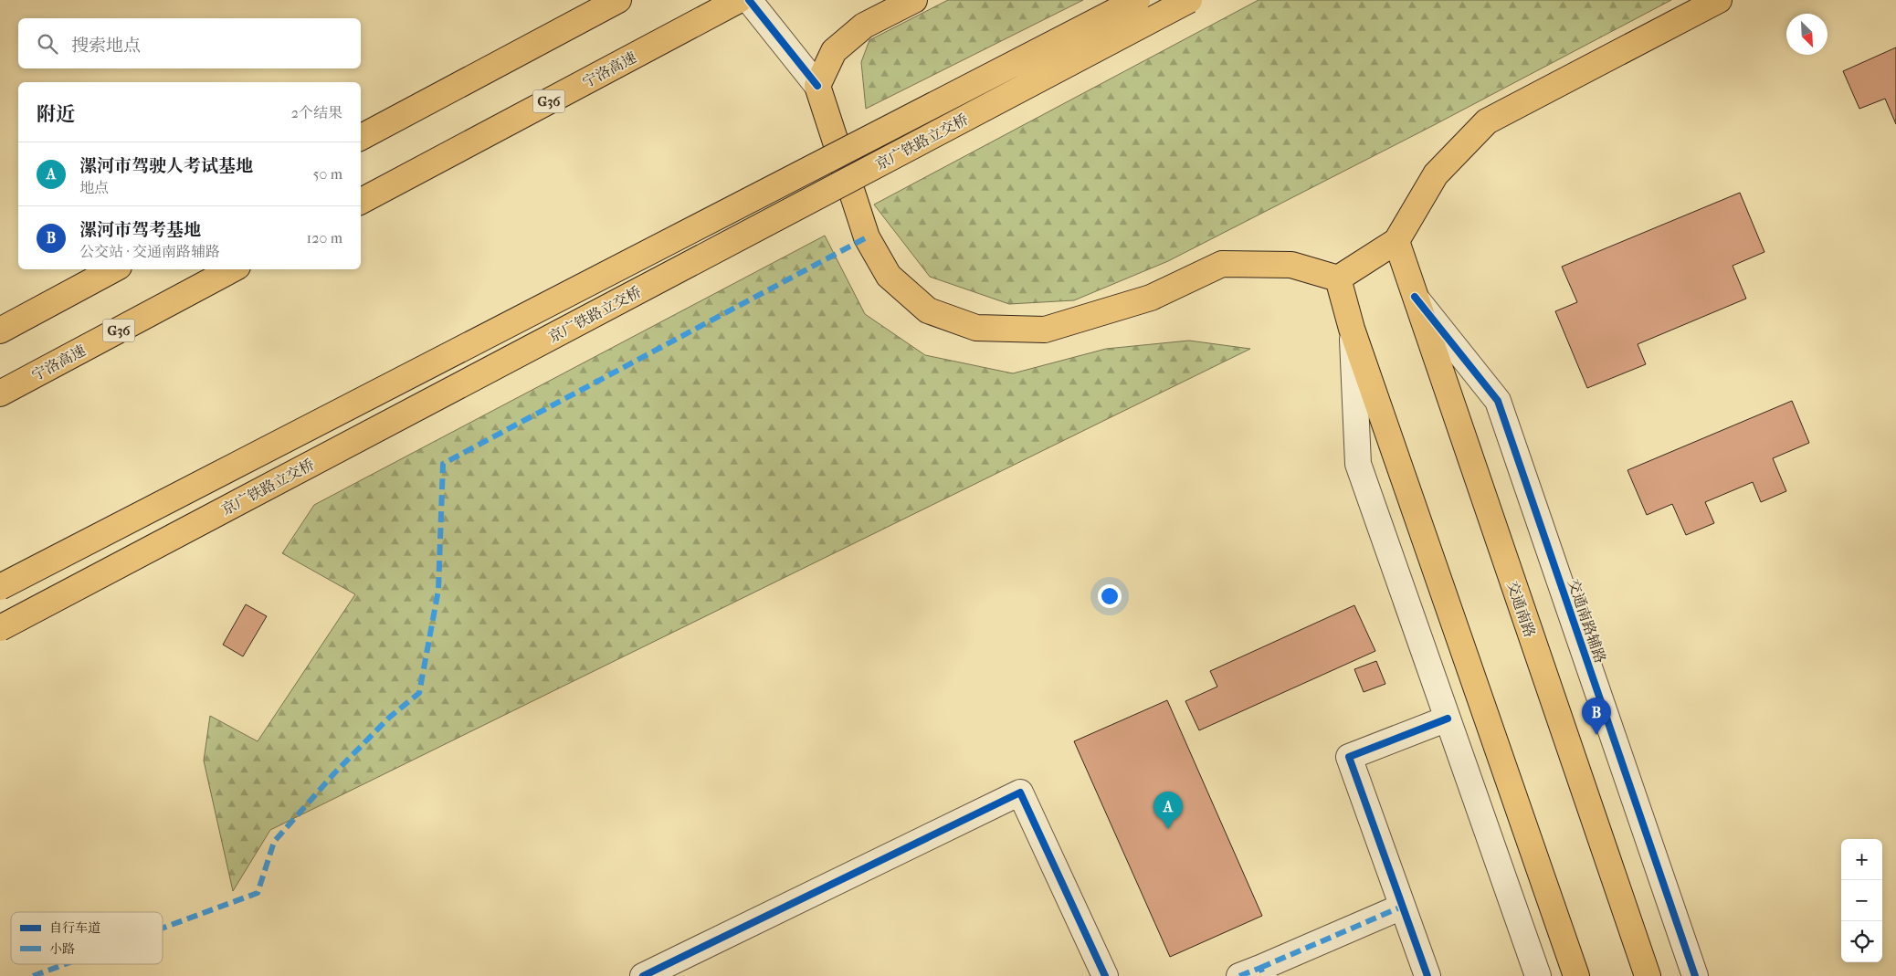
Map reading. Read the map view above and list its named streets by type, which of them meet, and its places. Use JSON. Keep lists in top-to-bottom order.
{
  "streets": {
    "main road": [
      "宁洛高速",
      "G36",
      "京广铁路立交桥",
      "交通南路"
    ],
    "street": ["交通南路辅路"]
  },
  "crossings": [
    ["交通南路", "交通南路辅路"]
  ],
  "legend": ["自行车道", "小路"],
  "north": "bottom right",
  "page": {
    "search": "搜索地点",
    "heading": ["附近", "2个结果"],
    "list": [
      {
        "mark": "A",
        "name": "漯河市驾驶人考试基地",
        "note": "地点",
        "value": "50 m"
      },
      {
        "mark": "B",
        "name": "漯河市驾考基地",
        "note": "公交站 · 交通南路辅路",
        "value": "120 m"
      }
    ],
    "pins": ["B", "A"],
    "map_buttons": ["+", "−"]
  }
}
